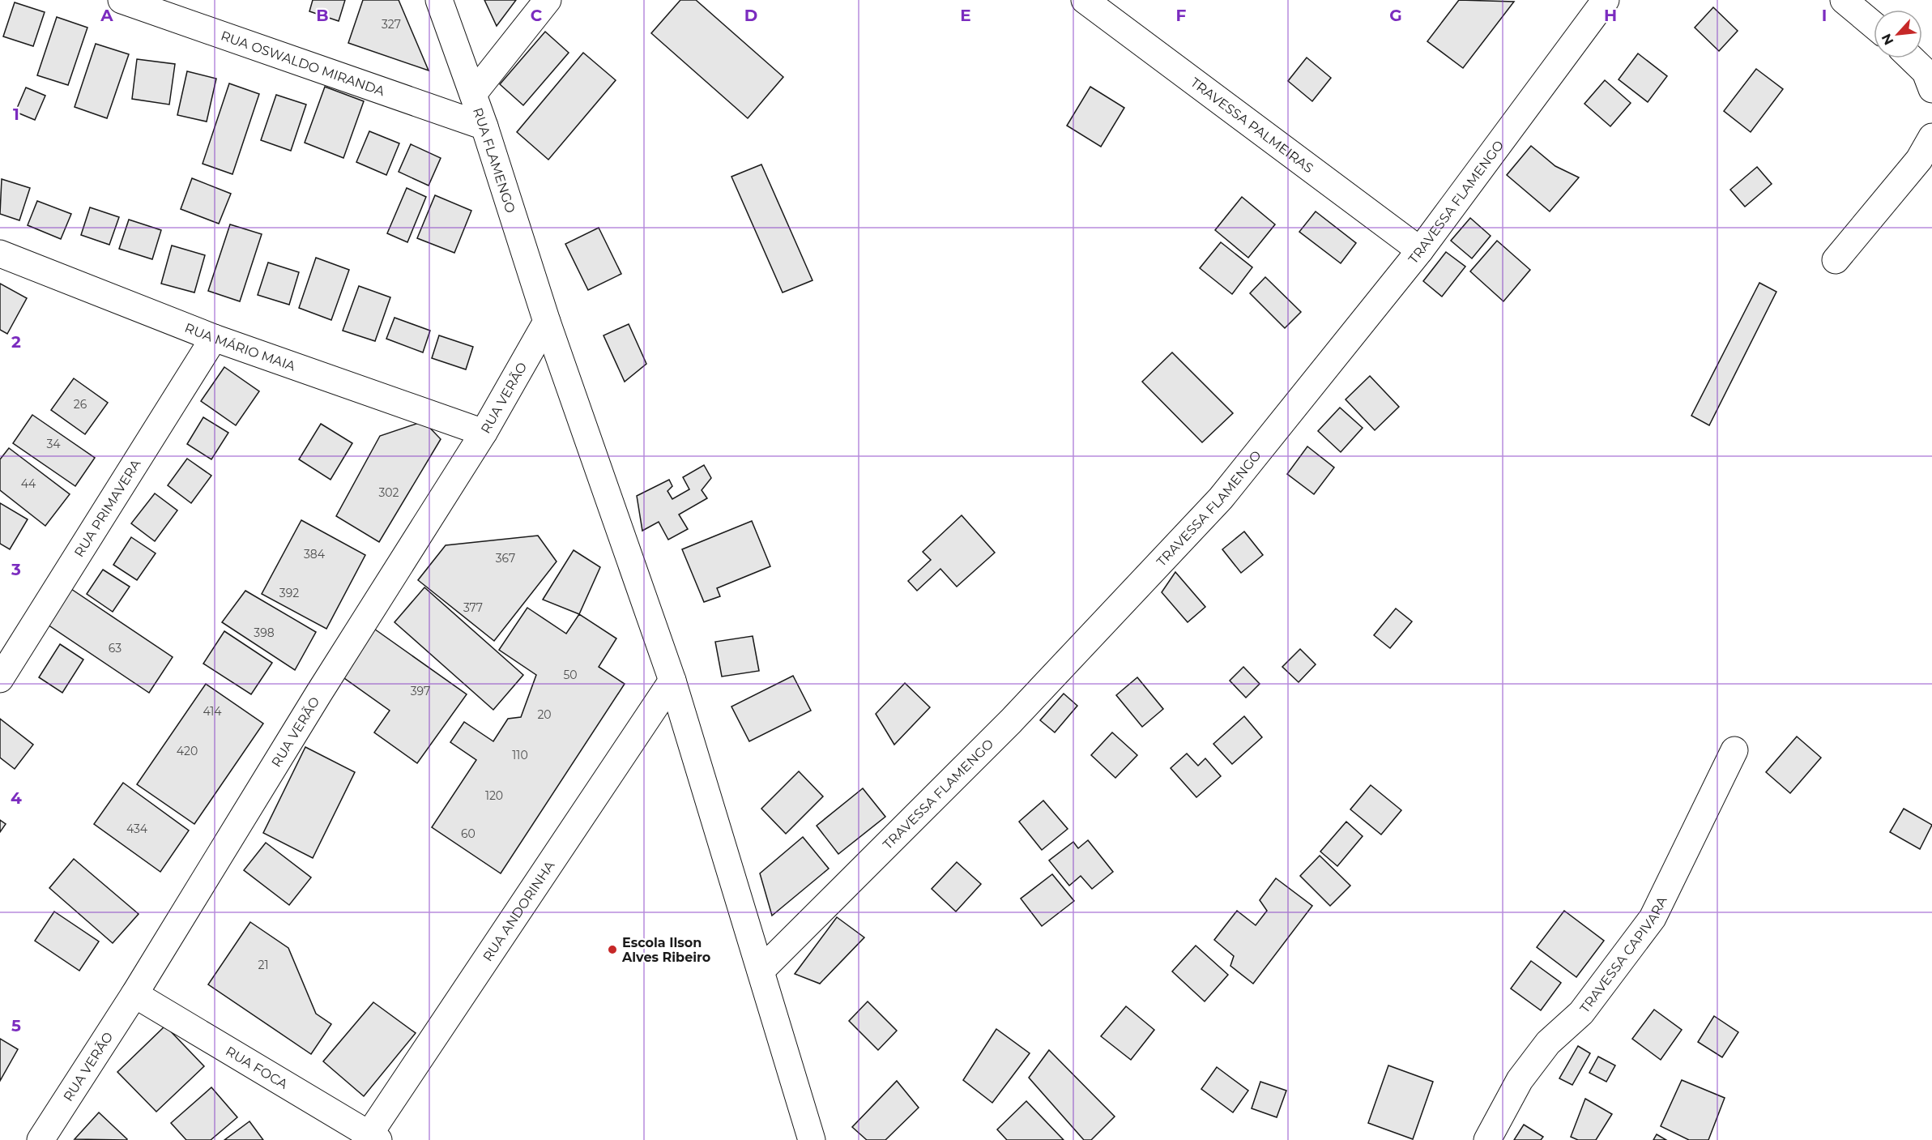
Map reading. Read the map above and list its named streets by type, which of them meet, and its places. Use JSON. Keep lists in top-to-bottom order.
{
  "streets": {
    "street": [
      "RUA OSWALDO MIRANDA",
      "TRAVESSA PALMEIRAS",
      "RUA FLAMENGO",
      "TRAVESSA FLAMENGO",
      "RUA MÁRIO MAIA",
      "RUA VERÃO",
      "RUA PRIMAVERA",
      "RUA ANDORINHA",
      "TRAVESSA CAPIVARA",
      "RUA FOCA"
    ]
  },
  "crossings": [
    ["RUA OSWALDO MIRANDA", "RUA FLAMENGO"],
    ["TRAVESSA PALMEIRAS", "TRAVESSA FLAMENGO"],
    ["RUA FLAMENGO", "TRAVESSA FLAMENGO"],
    ["RUA FLAMENGO", "RUA VERÃO"],
    ["RUA FLAMENGO", "RUA ANDORINHA"],
    ["RUA MÁRIO MAIA", "RUA VERÃO"],
    ["RUA MÁRIO MAIA", "RUA PRIMAVERA"],
    ["RUA VERÃO", "RUA FOCA"],
    ["RUA ANDORINHA", "RUA FOCA"]
  ],
  "places": ["Escola Ilson Alves Ribeiro"],
  "house_numbers": [
    "327",
    "26",
    "34",
    "44",
    "302",
    "384",
    "367",
    "392",
    "377",
    "398",
    "63",
    "50",
    "397",
    "414",
    "20",
    "420",
    "110",
    "120",
    "434",
    "60",
    "21"
  ],
  "north": "bottom left",
  "grid": {
    "columns": [
      "A",
      "B",
      "C",
      "D",
      "E",
      "F",
      "G",
      "H",
      "I"
    ],
    "rows": [
      "1",
      "2",
      "3",
      "4",
      "5"
    ]
  }
}
